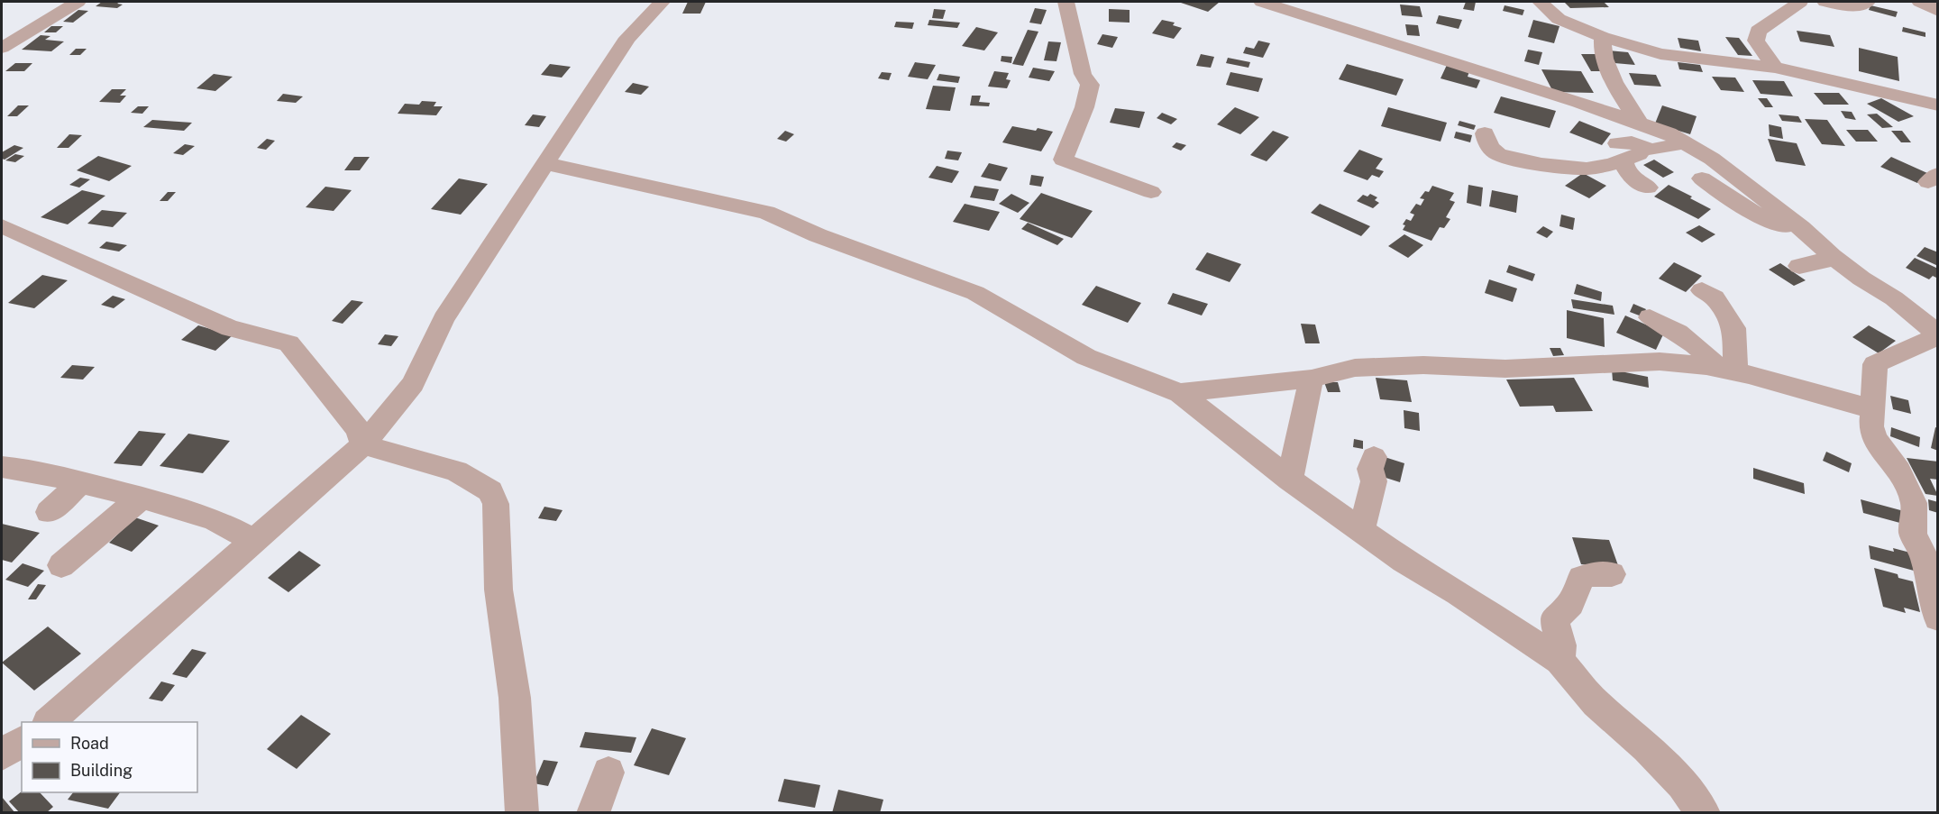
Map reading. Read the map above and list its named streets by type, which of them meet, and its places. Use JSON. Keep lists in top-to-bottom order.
{
  "legend": ["Road", "Building"]
}
